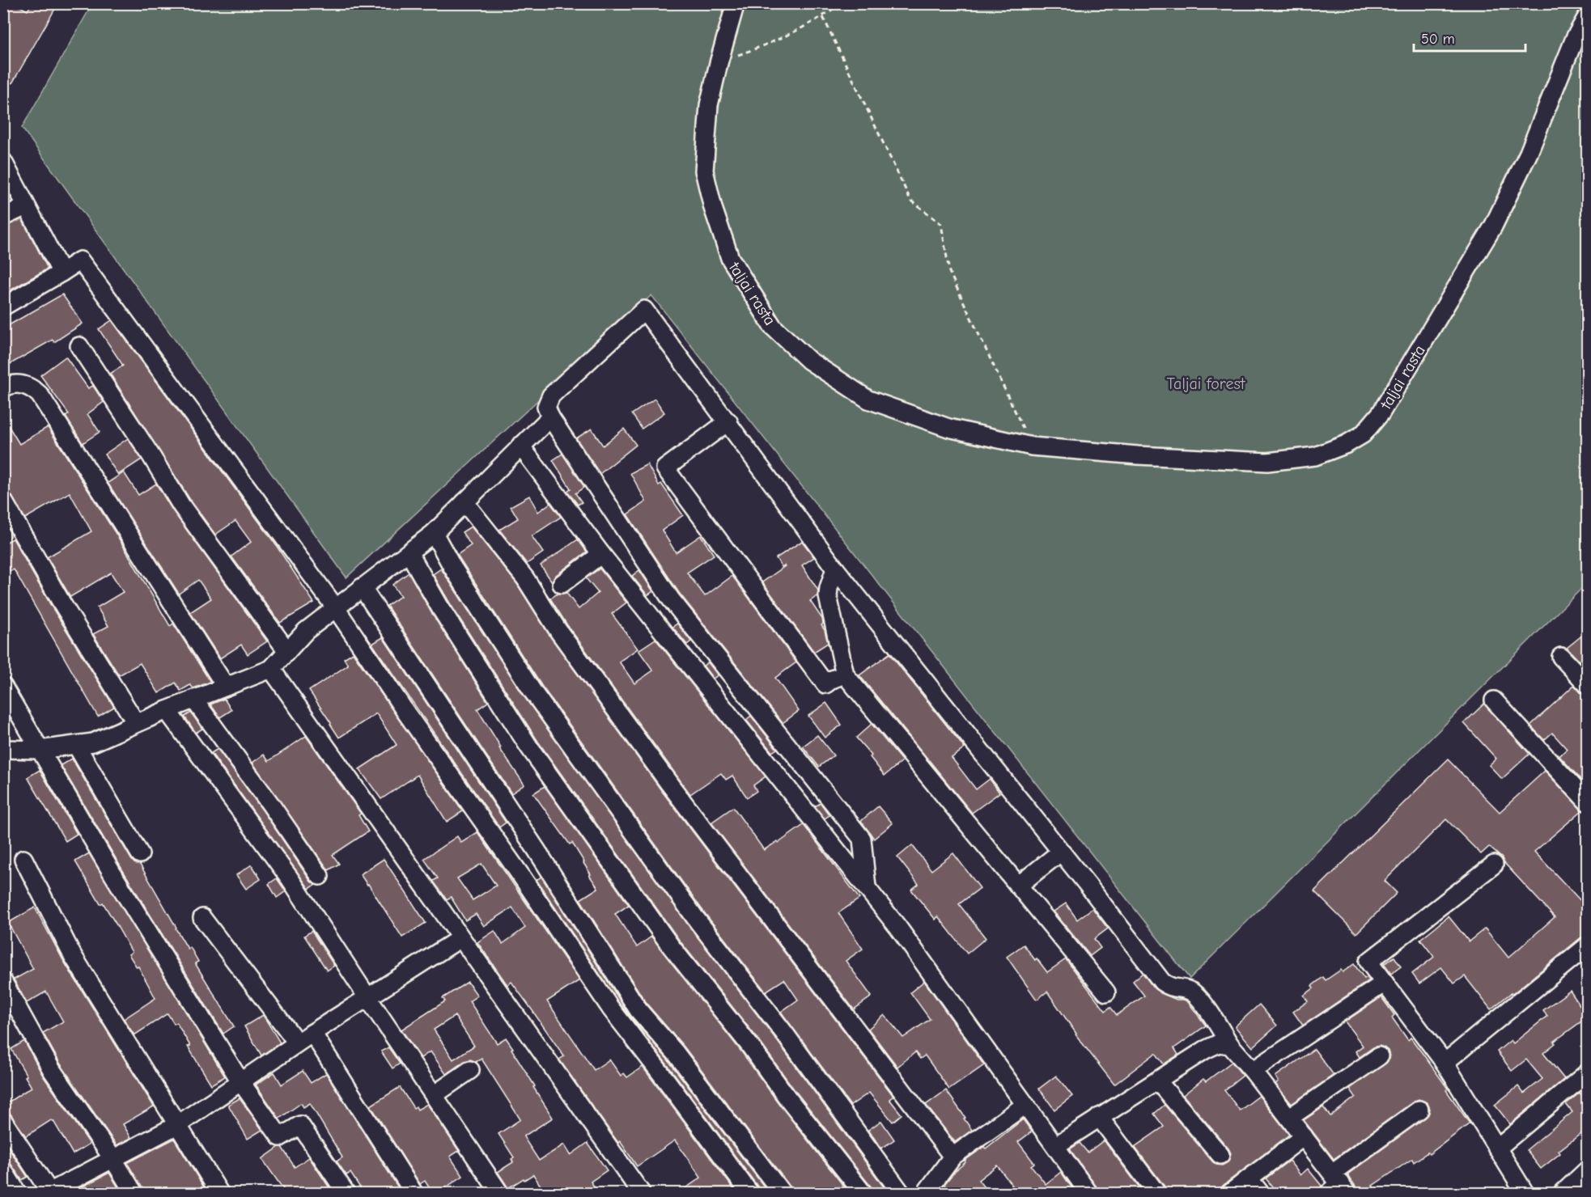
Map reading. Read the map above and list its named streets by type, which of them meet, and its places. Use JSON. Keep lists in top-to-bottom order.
{
  "streets": {
    "street": ["taljai rasta"]
  },
  "parks": ["Taljai forest"],
  "scale_bar": "50 m"
}
